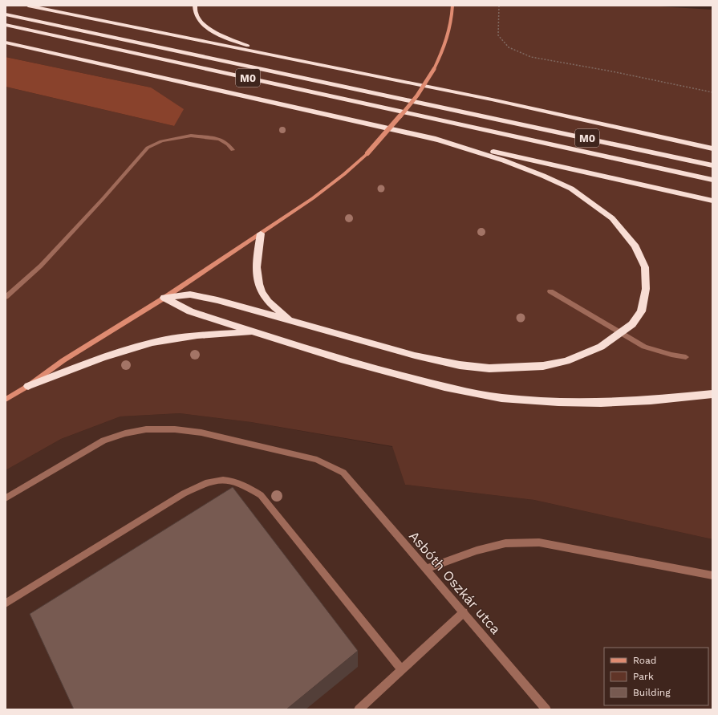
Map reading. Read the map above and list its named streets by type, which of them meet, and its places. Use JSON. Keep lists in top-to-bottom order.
{
  "streets": {
    "highway": ["M0"],
    "street": ["Asbóth Oszkár utca"]
  },
  "legend": ["Road", "Park", "Building"]
}
